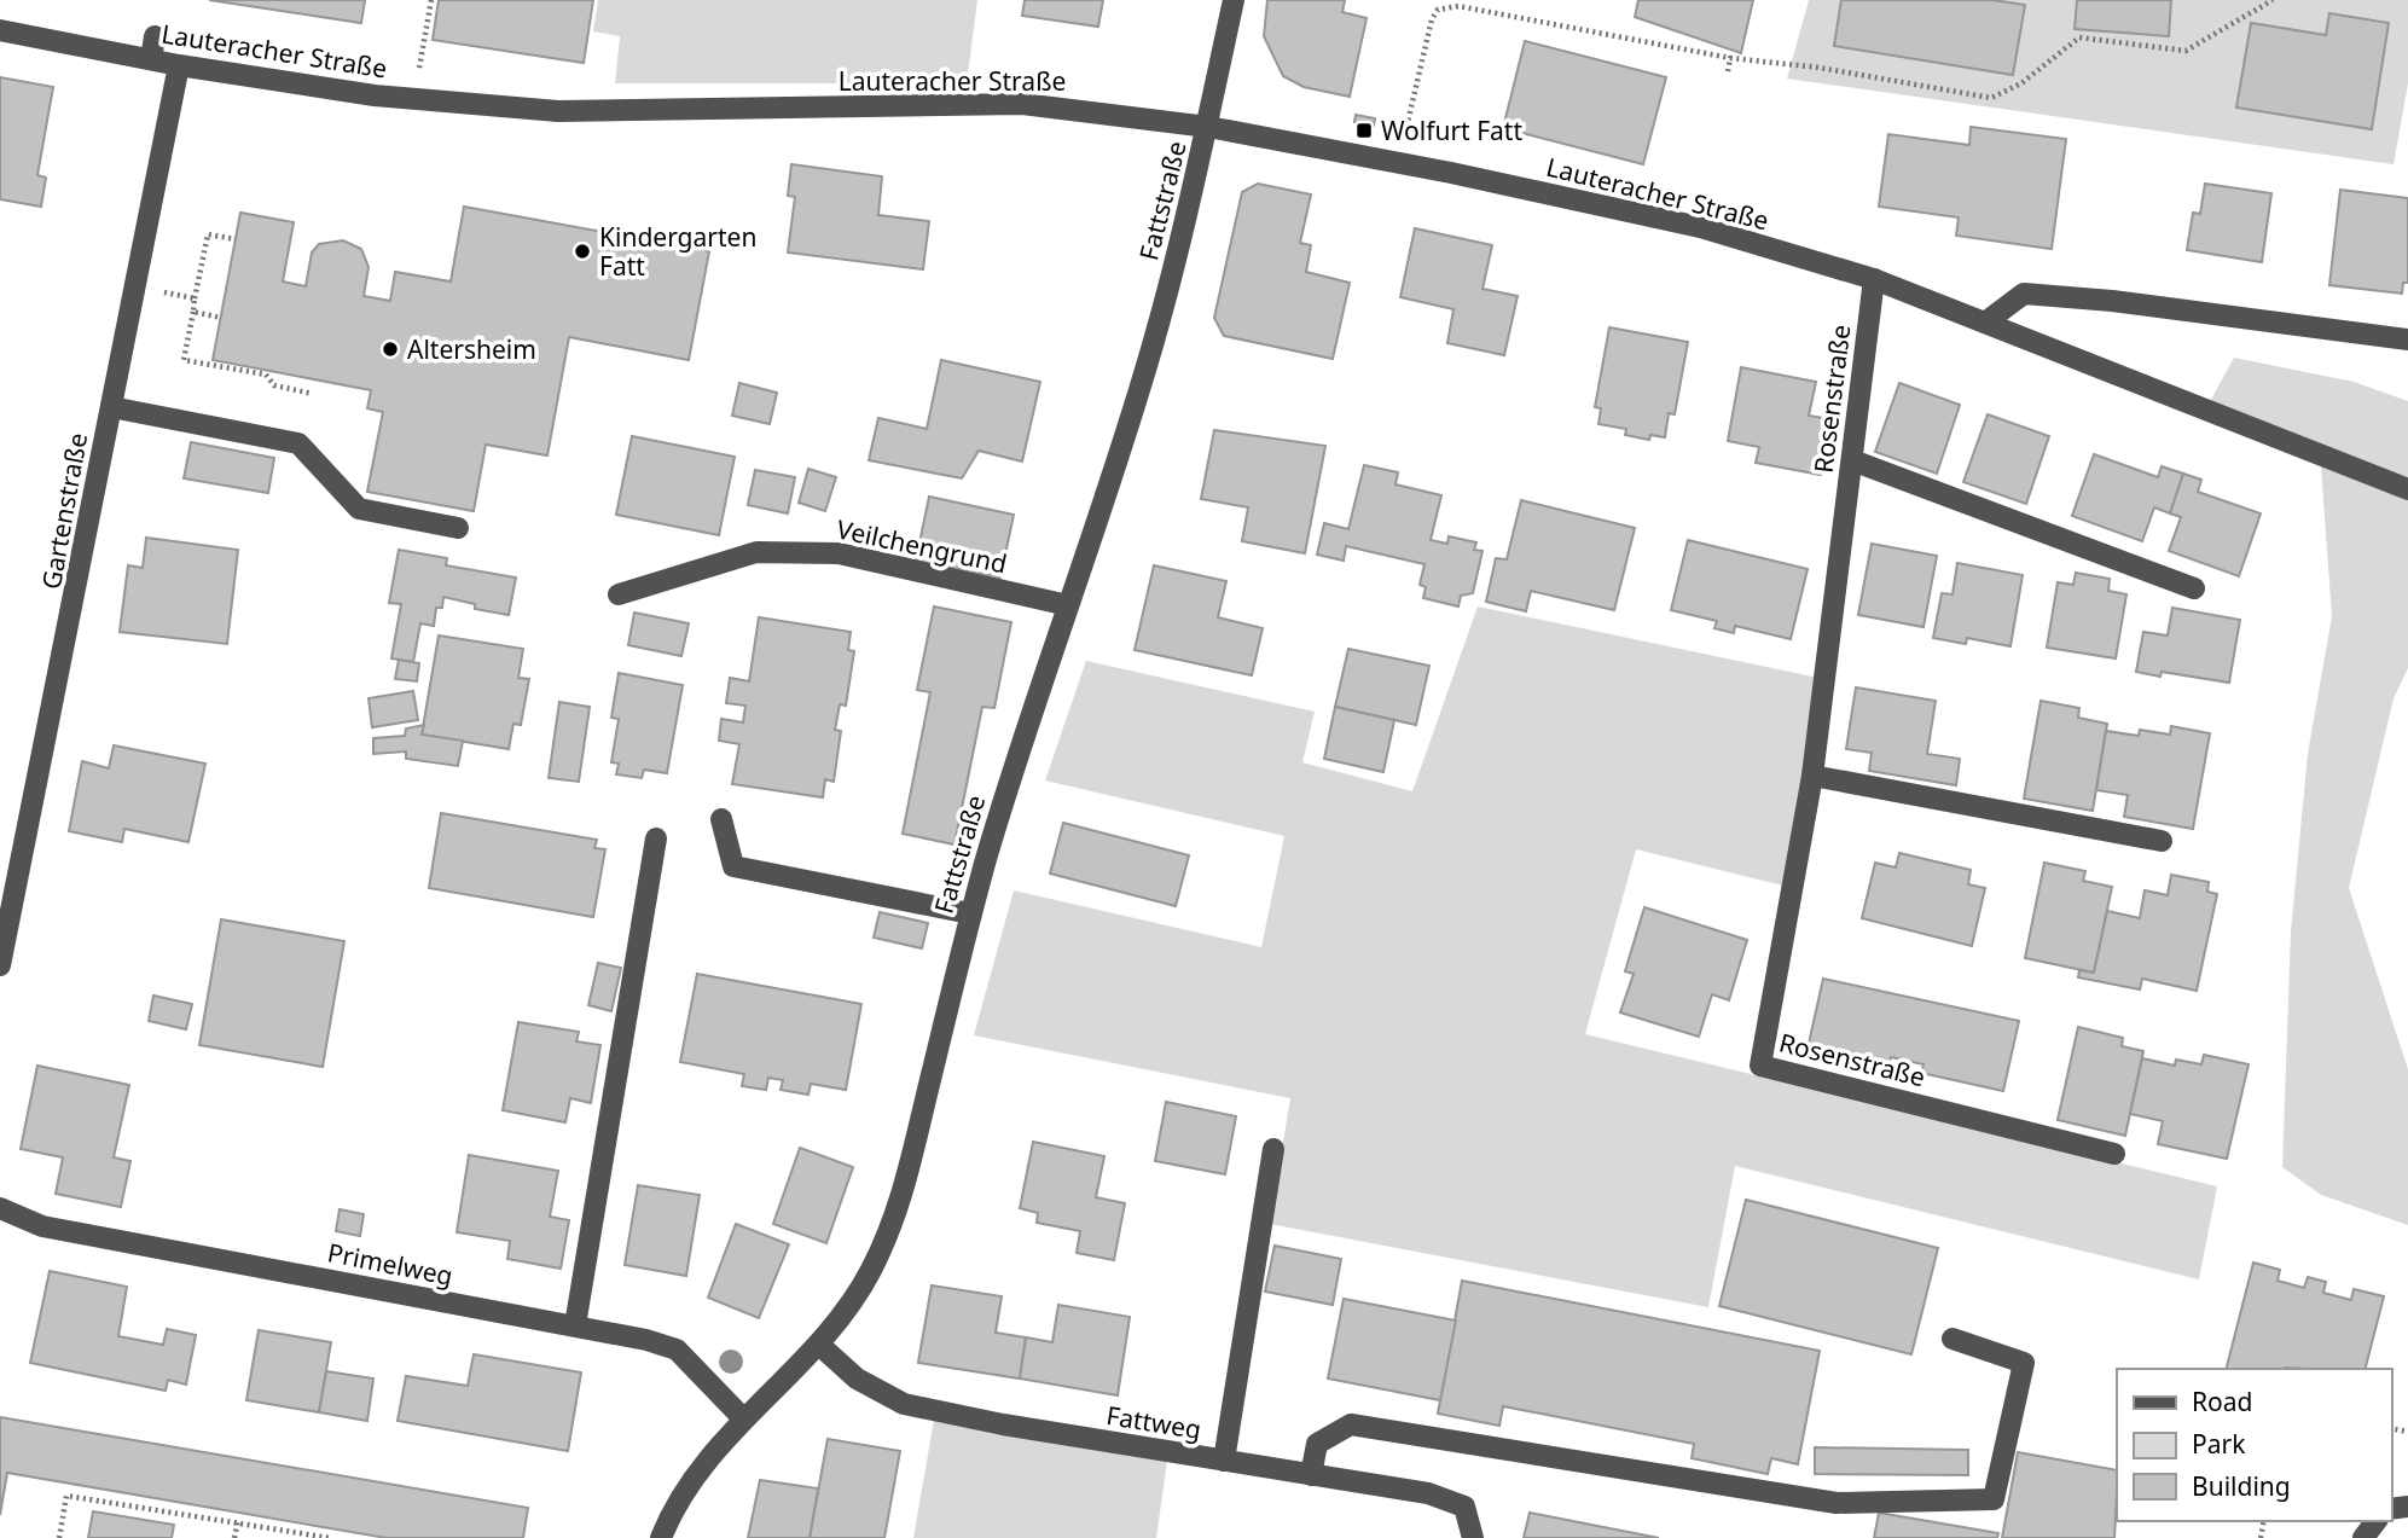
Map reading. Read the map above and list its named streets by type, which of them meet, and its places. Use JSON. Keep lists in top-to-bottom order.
{
  "streets": {
    "street": [
      "Lauteracher Straße",
      "Fattstraße",
      "Rosenstraße",
      "Gartenstraße",
      "Veilchengrund",
      "Primelweg",
      "Fattweg"
    ]
  },
  "crossings": [
    ["Lauteracher Straße", "Fattstraße"],
    ["Lauteracher Straße", "Rosenstraße"],
    ["Lauteracher Straße", "Gartenstraße"],
    ["Fattstraße", "Veilchengrund"],
    ["Fattstraße", "Primelweg"],
    ["Fattstraße", "Fattweg"]
  ],
  "places": {
    "transit": ["Wolfurt Fatt"],
    "other": ["Kindergarten Fatt", "Altersheim"]
  },
  "legend": ["Road", "Park", "Building"]
}
